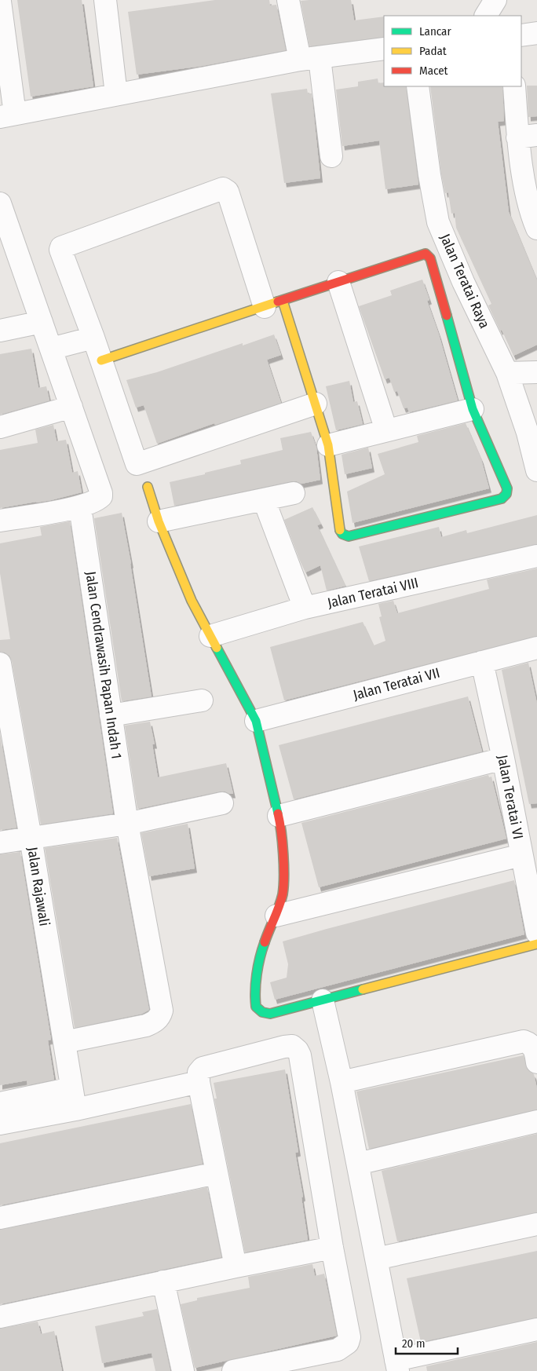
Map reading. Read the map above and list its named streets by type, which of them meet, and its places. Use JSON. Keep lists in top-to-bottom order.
{
  "streets": {
    "street": [
      "Jalan Teratai Raya",
      "Jalan Teratai VIII",
      "Jalan Cendrawasih Papan Indah 1",
      "Jalan Teratai VII",
      "Jalan Teratai VI",
      "Jalan Rajawali"
    ]
  },
  "crossings": [
    ["Jalan Cendrawasih Papan Indah 1", "Jalan Rajawali"],
    ["Jalan Teratai VII", "Jalan Teratai VI"]
  ],
  "legend": ["Lancar", "Padat", "Macet"],
  "scale_bar": "20 m"
}
